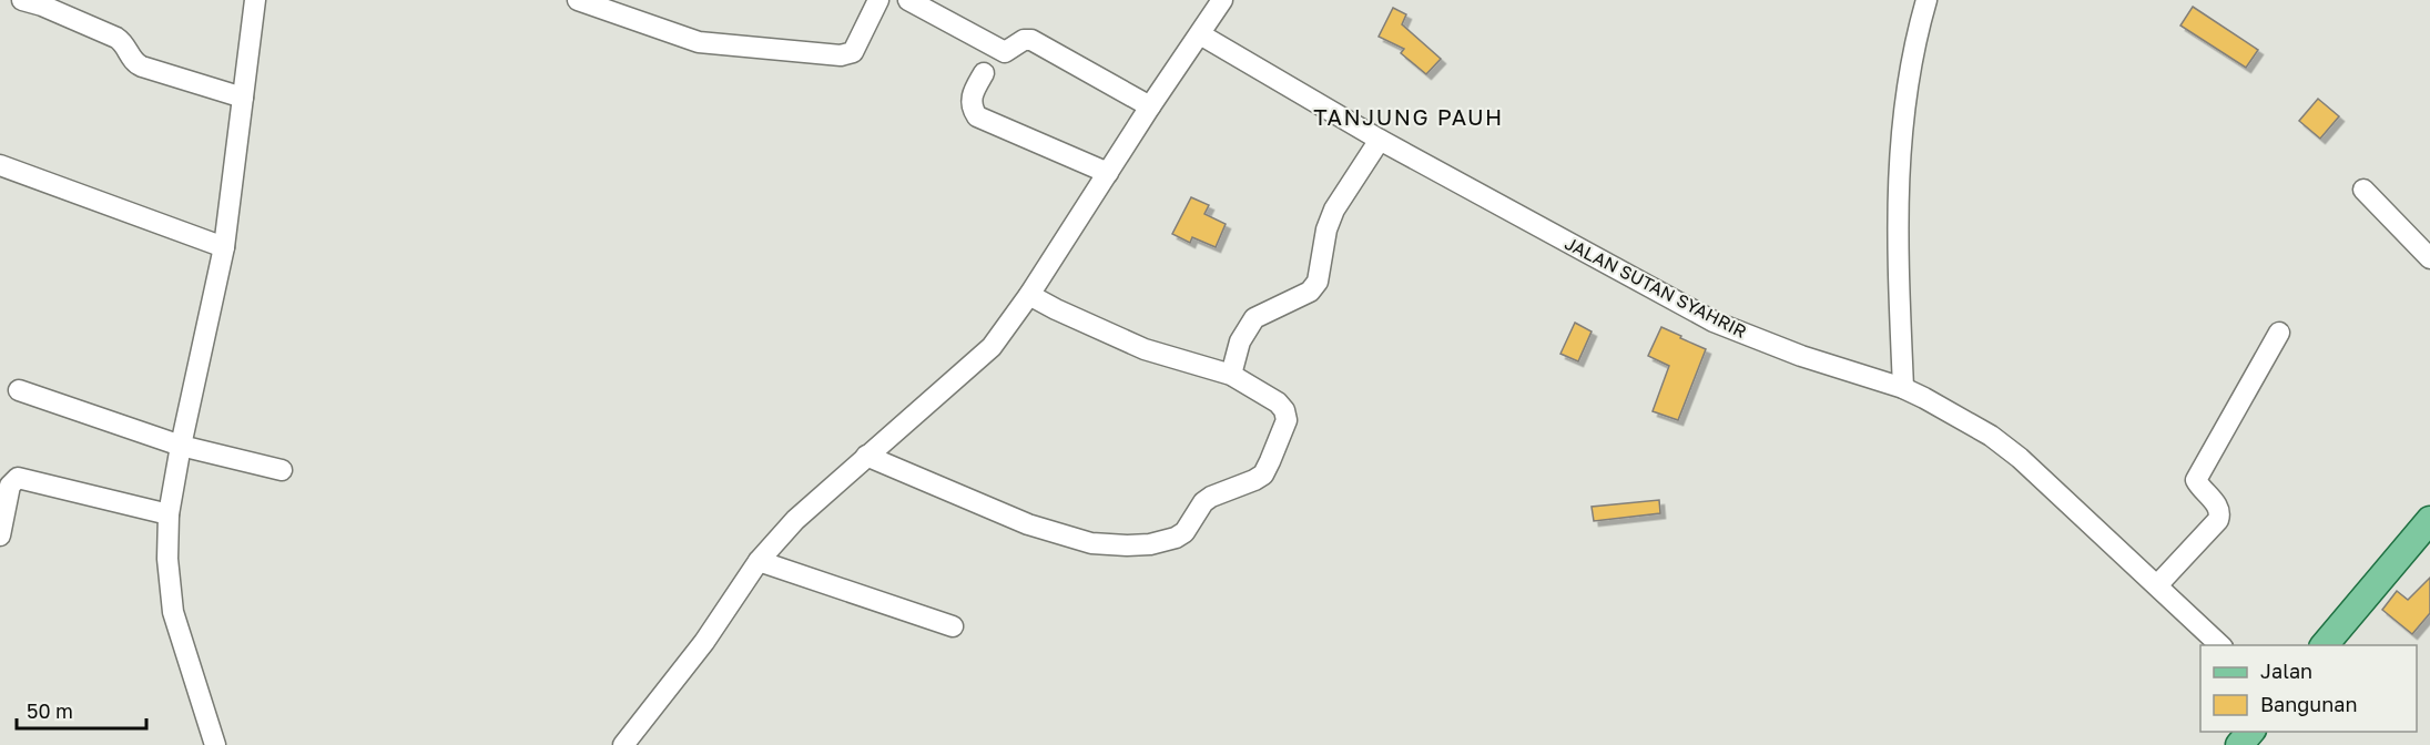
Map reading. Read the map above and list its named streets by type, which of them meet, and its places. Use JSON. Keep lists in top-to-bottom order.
{
  "streets": {
    "street": ["JALAN SUTAN SYAHRIR"]
  },
  "districts": ["TANJUNG PAUH"],
  "legend": ["Jalan", "Bangunan"],
  "scale_bar": "50 m"
}
